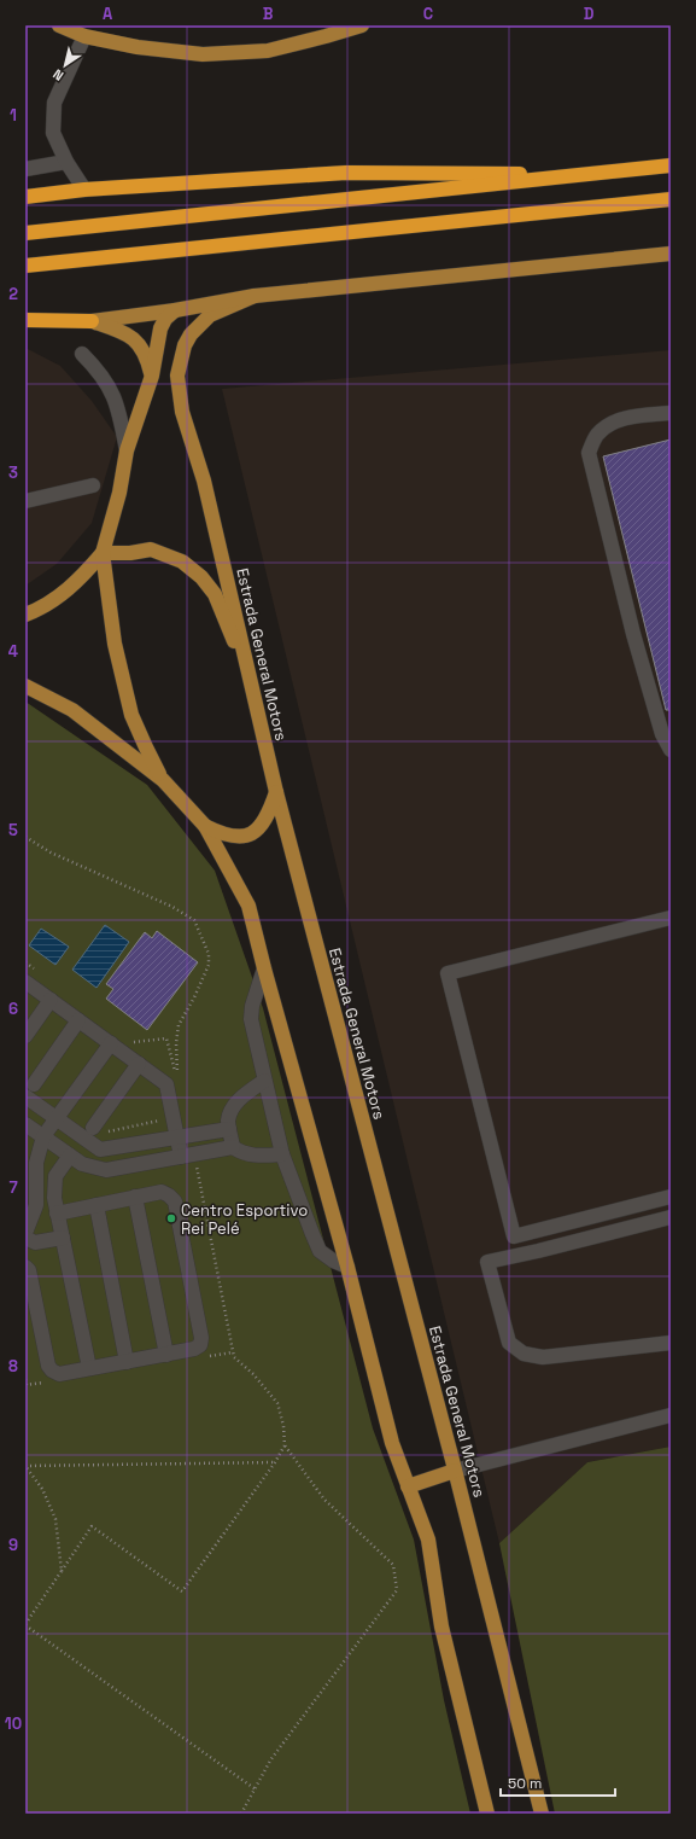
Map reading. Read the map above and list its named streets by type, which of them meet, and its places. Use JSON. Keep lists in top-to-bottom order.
{
  "streets": {
    "main road": ["Estrada General Motors"]
  },
  "places": ["Centro Esportivo Rei Pelé"],
  "scale_bar": "50 m",
  "north": "bottom left",
  "grid": {
    "columns": [
      "A",
      "B",
      "C",
      "D"
    ],
    "rows": [
      "1",
      "2",
      "3",
      "4",
      "5",
      "6",
      "7",
      "8",
      "9",
      "10"
    ]
  }
}
